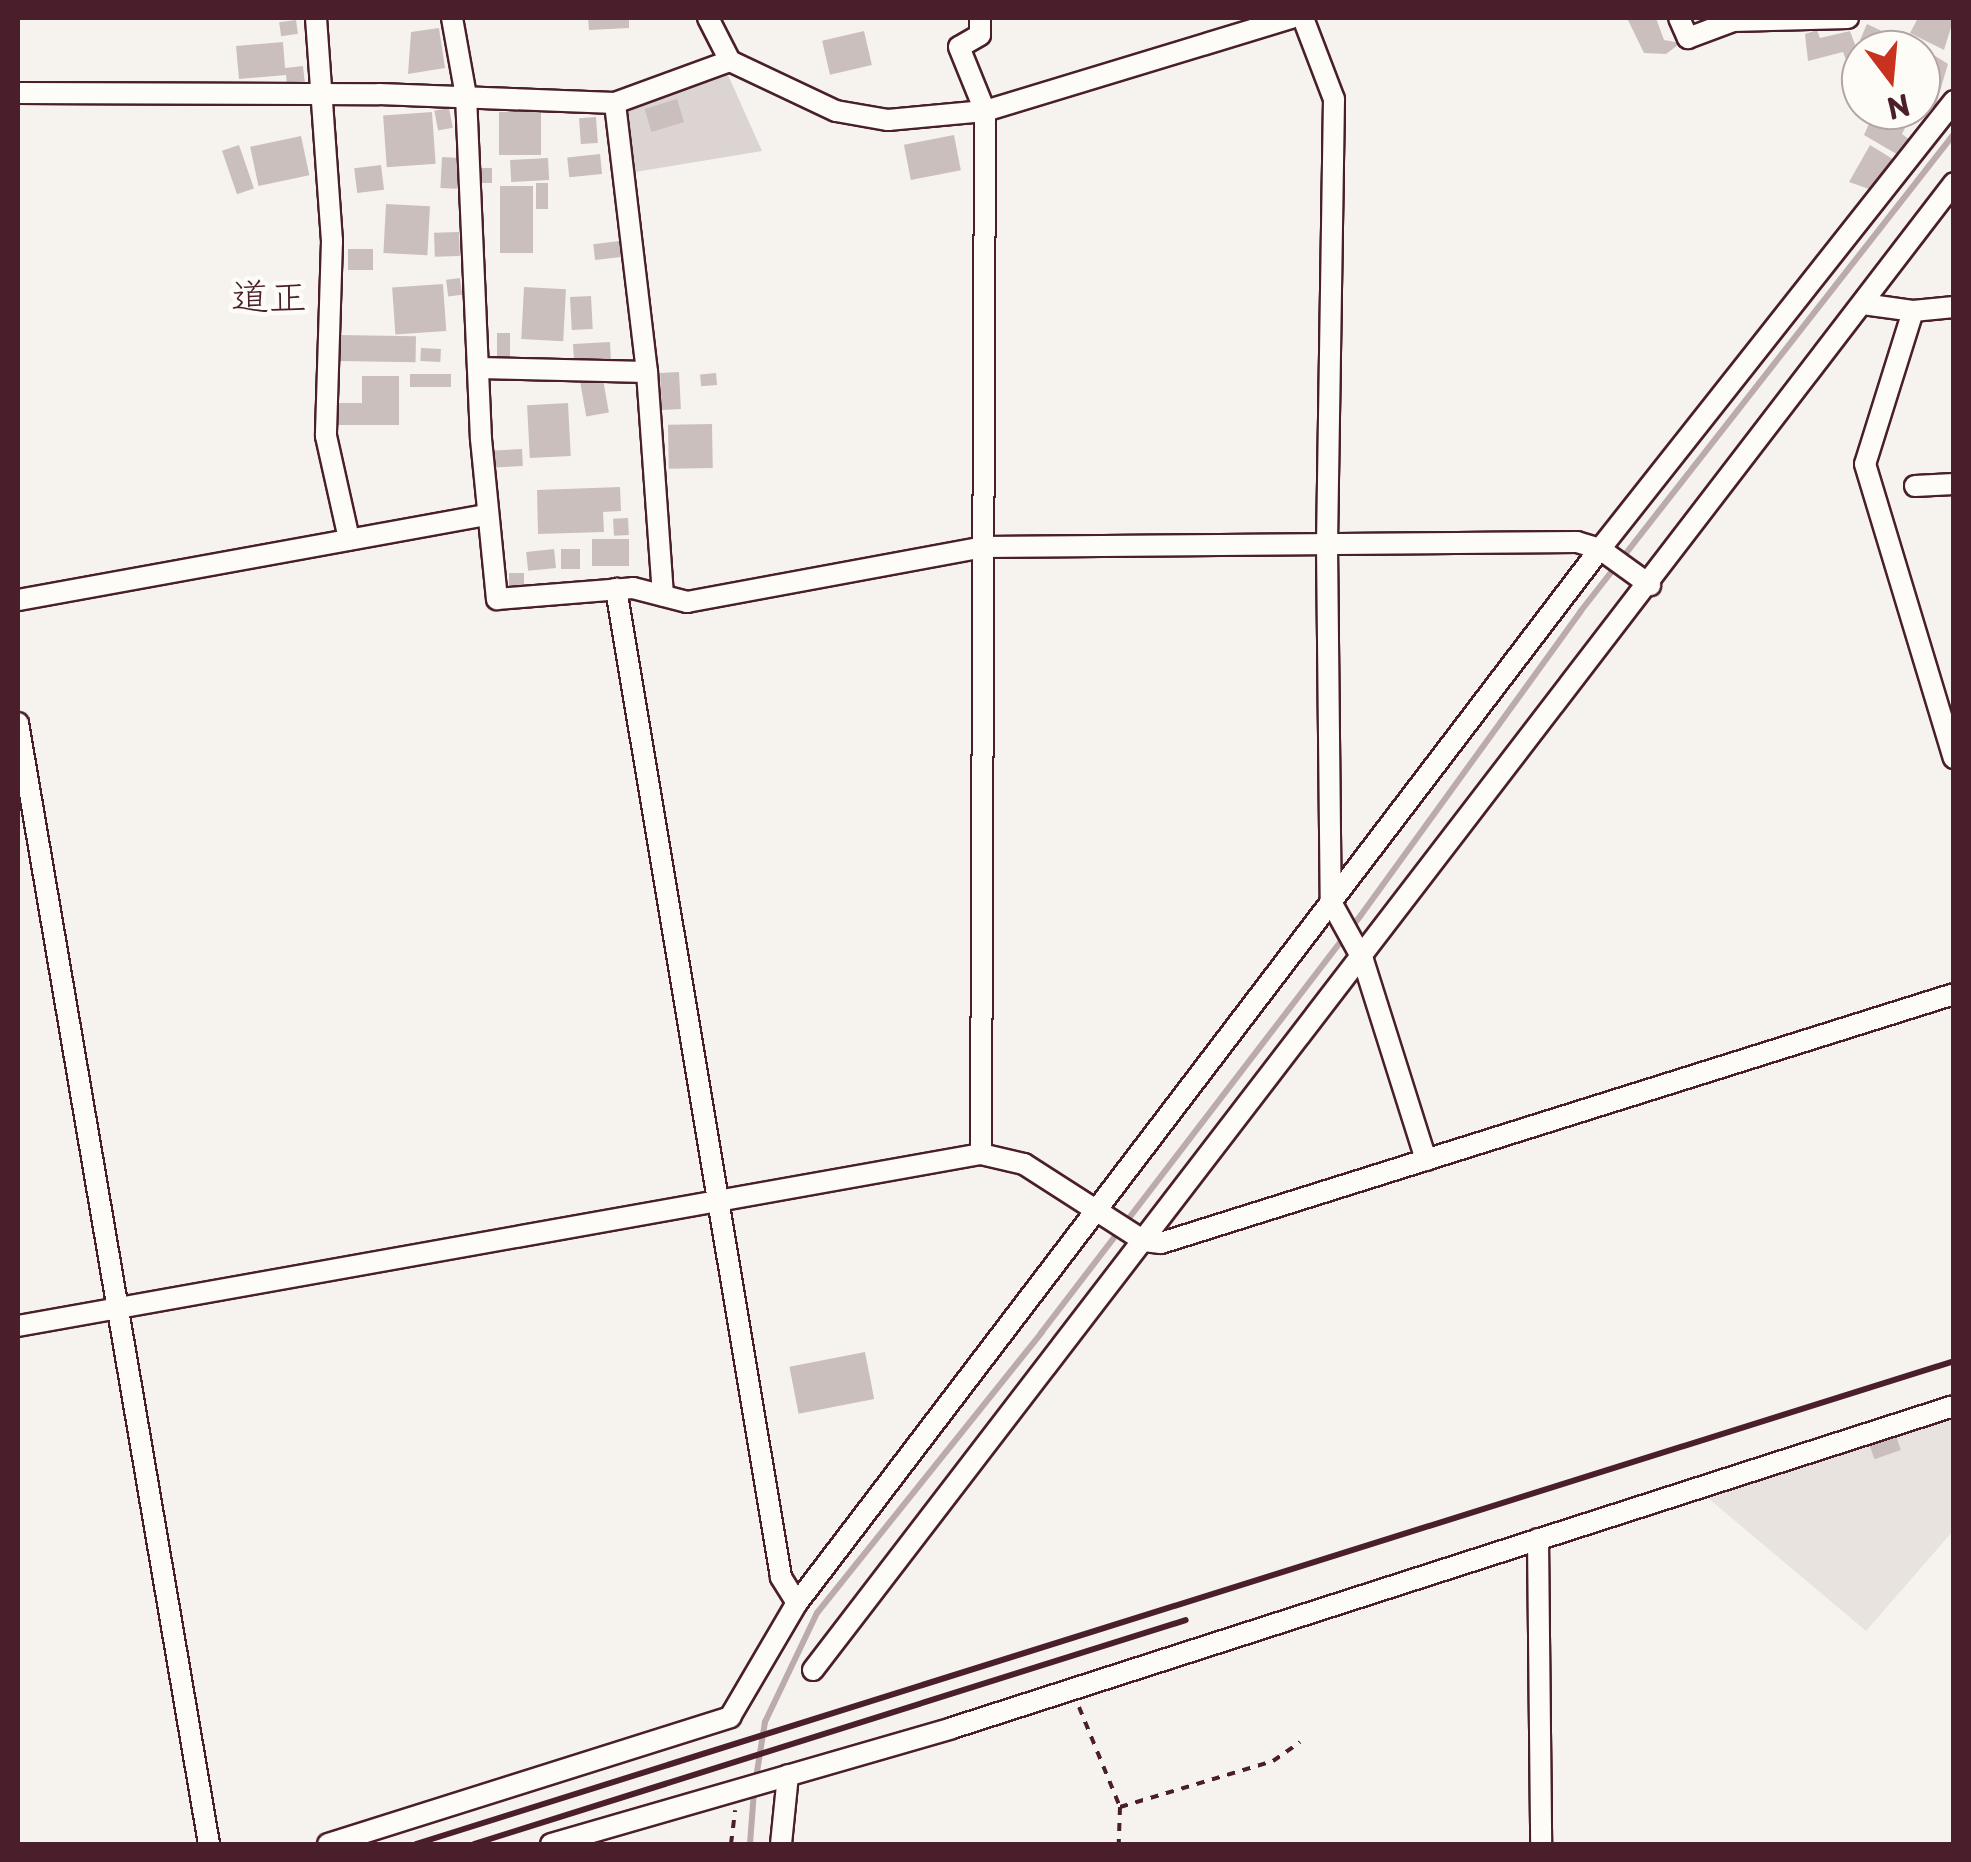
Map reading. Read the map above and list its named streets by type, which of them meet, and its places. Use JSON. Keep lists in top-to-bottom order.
{
  "districts": ["道正"],
  "north": "bottom"
}
